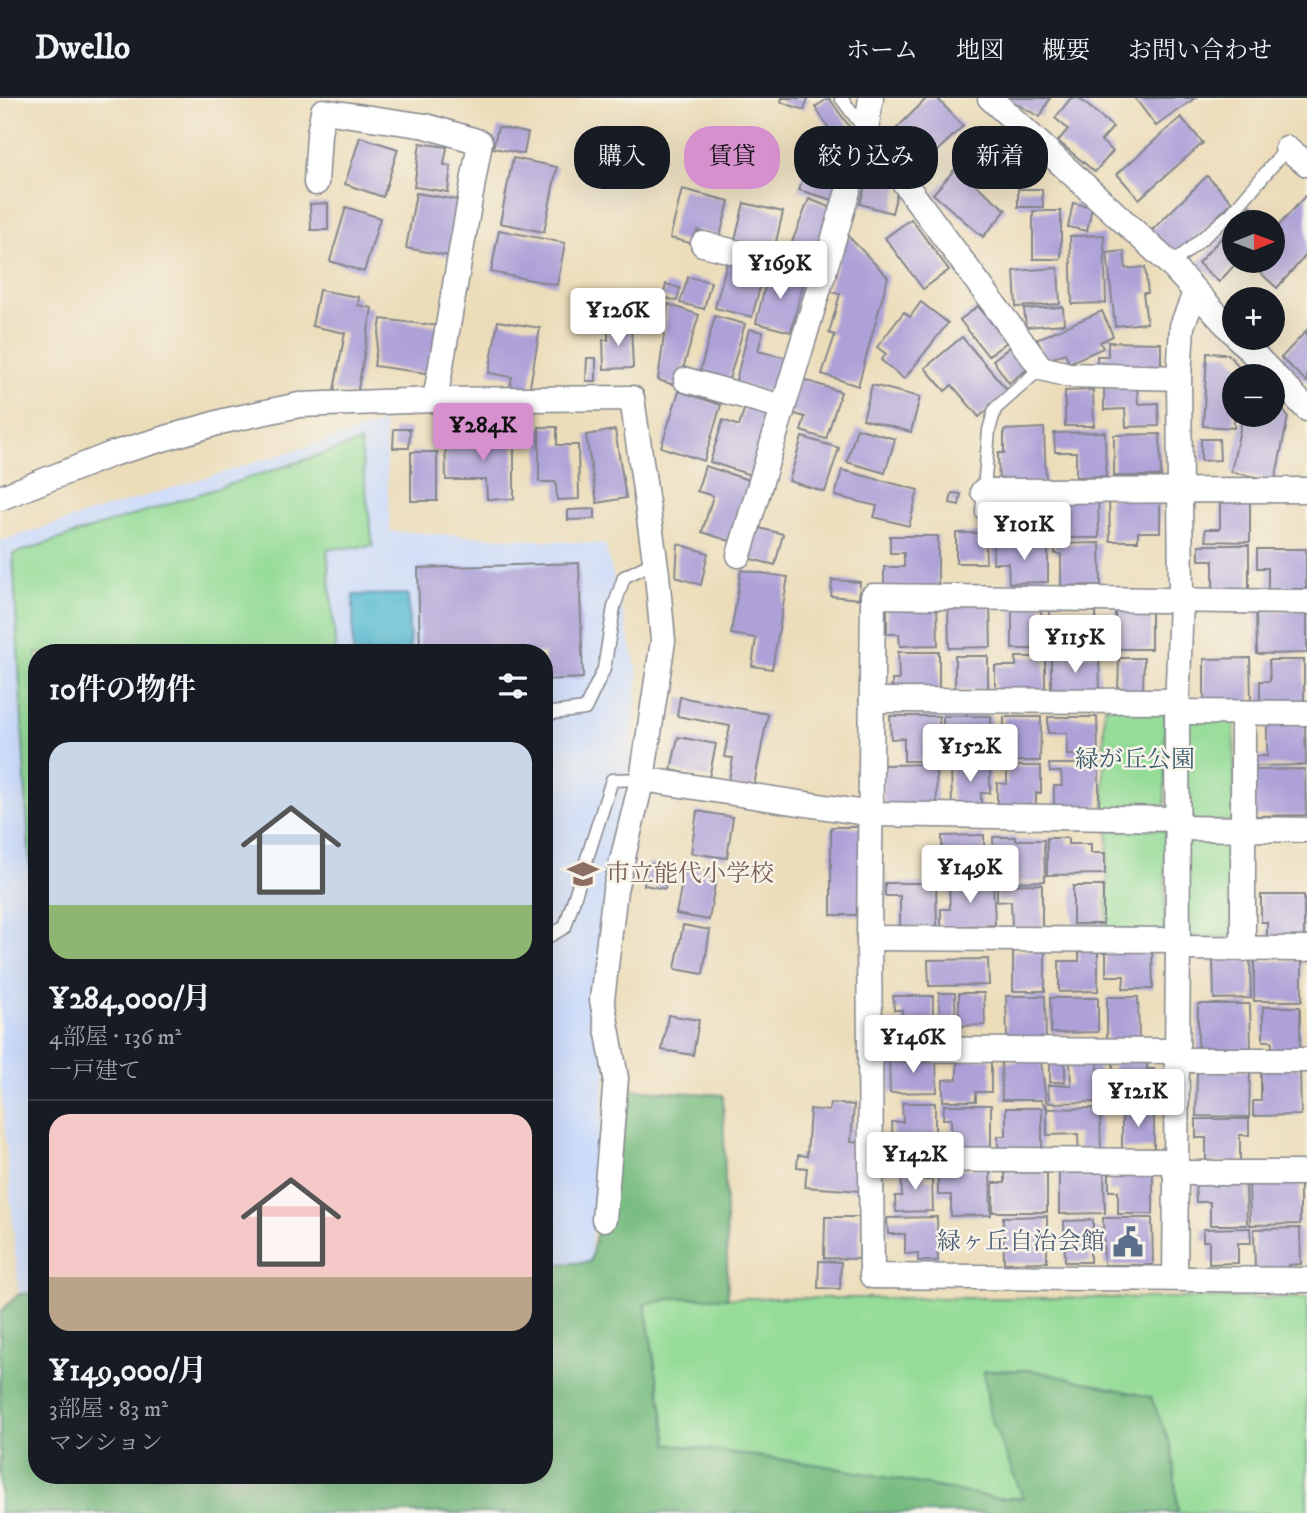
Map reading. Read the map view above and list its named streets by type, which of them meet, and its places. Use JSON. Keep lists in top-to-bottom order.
{
  "parks": ["緑が丘公園"],
  "places": {
    "school or university": ["市立能代小学校"],
    "public building": ["緑ヶ丘自治会館"]
  },
  "north": "right",
  "page": {
    "header": "Dwello",
    "nav": [
      "ホーム",
      "地図",
      "概要",
      "お問い合わせ"
    ],
    "chip": [
      "購入",
      "賃貸",
      "絞り込み",
      "新着"
    ],
    "map_buttons": ["+", "−"],
    "price": [
      "¥169K",
      "¥126K",
      "¥284K",
      "¥101K",
      "¥115K",
      "¥152K",
      "¥149K",
      "¥146K",
      "¥121K",
      "¥142K"
    ],
    "heading": "10件の物件",
    "list": [
      {
        "name": "¥284,000/月",
        "note": "4部屋 · 136 m² · 一戸建て"
      },
      {
        "name": "¥149,000/月",
        "note": "3部屋 · 83 m² · マンション"
      }
    ]
  }
}
